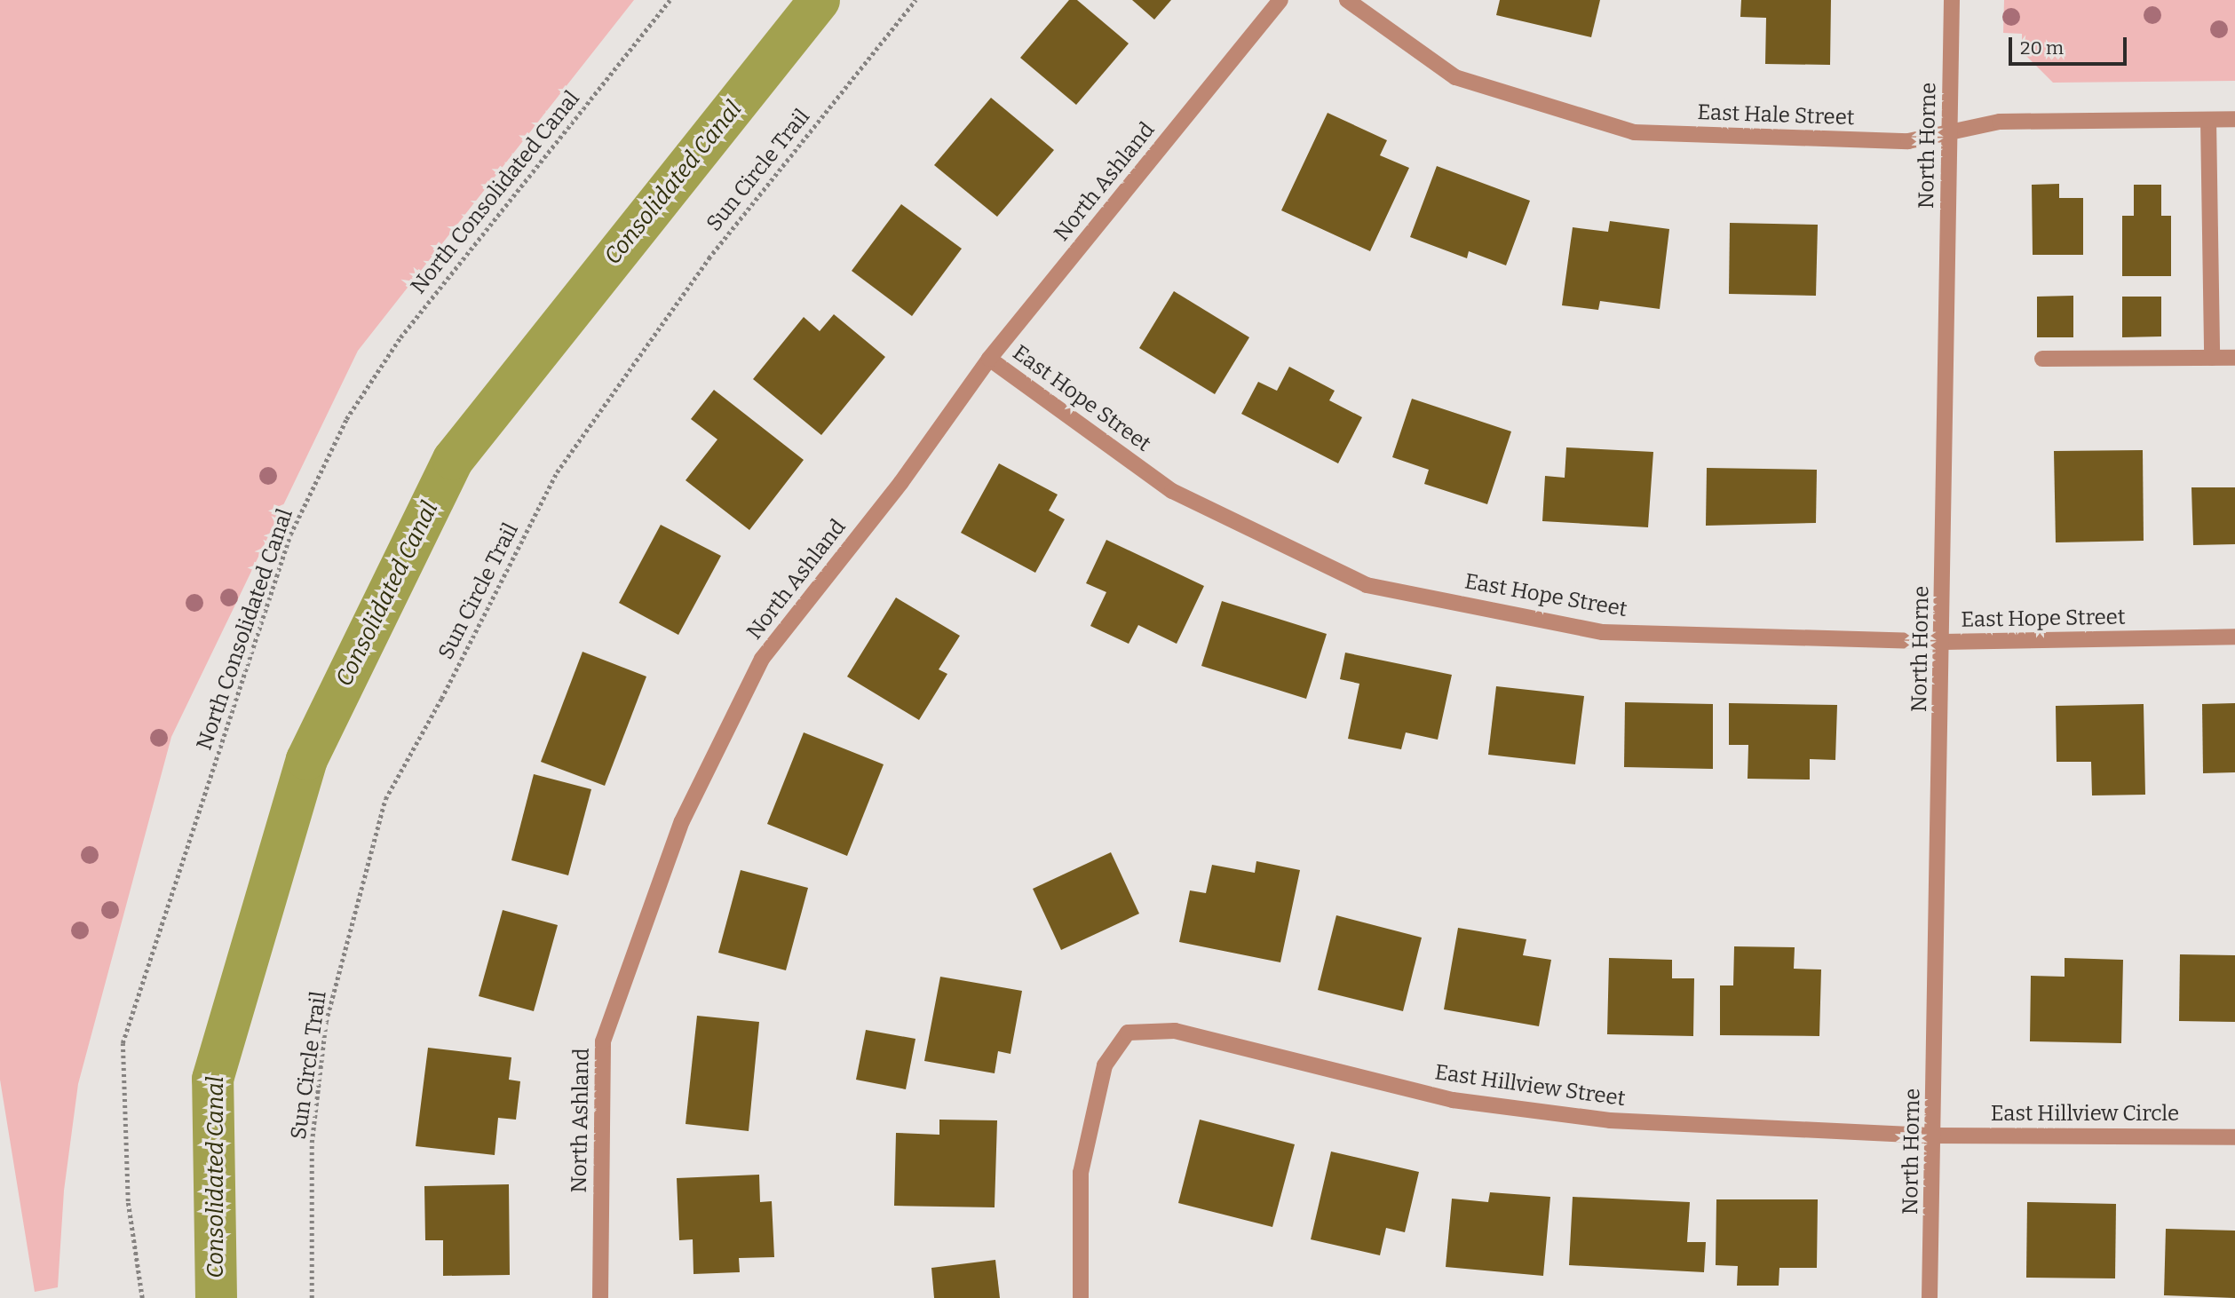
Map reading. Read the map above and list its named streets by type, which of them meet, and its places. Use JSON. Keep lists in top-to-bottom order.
{
  "streets": {
    "street": [
      "East Hale Street",
      "North Horne",
      "North Ashland",
      "East Hope Street",
      "East Hillview Street",
      "East Hillview Circle"
    ],
    "path": ["Sun Circle Trail", "North Consolidated Canal"]
  },
  "crossings": [
    ["East Hale Street", "North Horne"],
    ["North Horne", "East Hope Street"],
    ["North Horne", "East Hillview Street"],
    ["North Horne", "East Hillview Circle"],
    ["North Ashland", "East Hope Street"],
    ["East Hillview Street", "East Hillview Circle"]
  ],
  "water": ["Consolidated Canal"],
  "scale_bar": "20 m"
}
